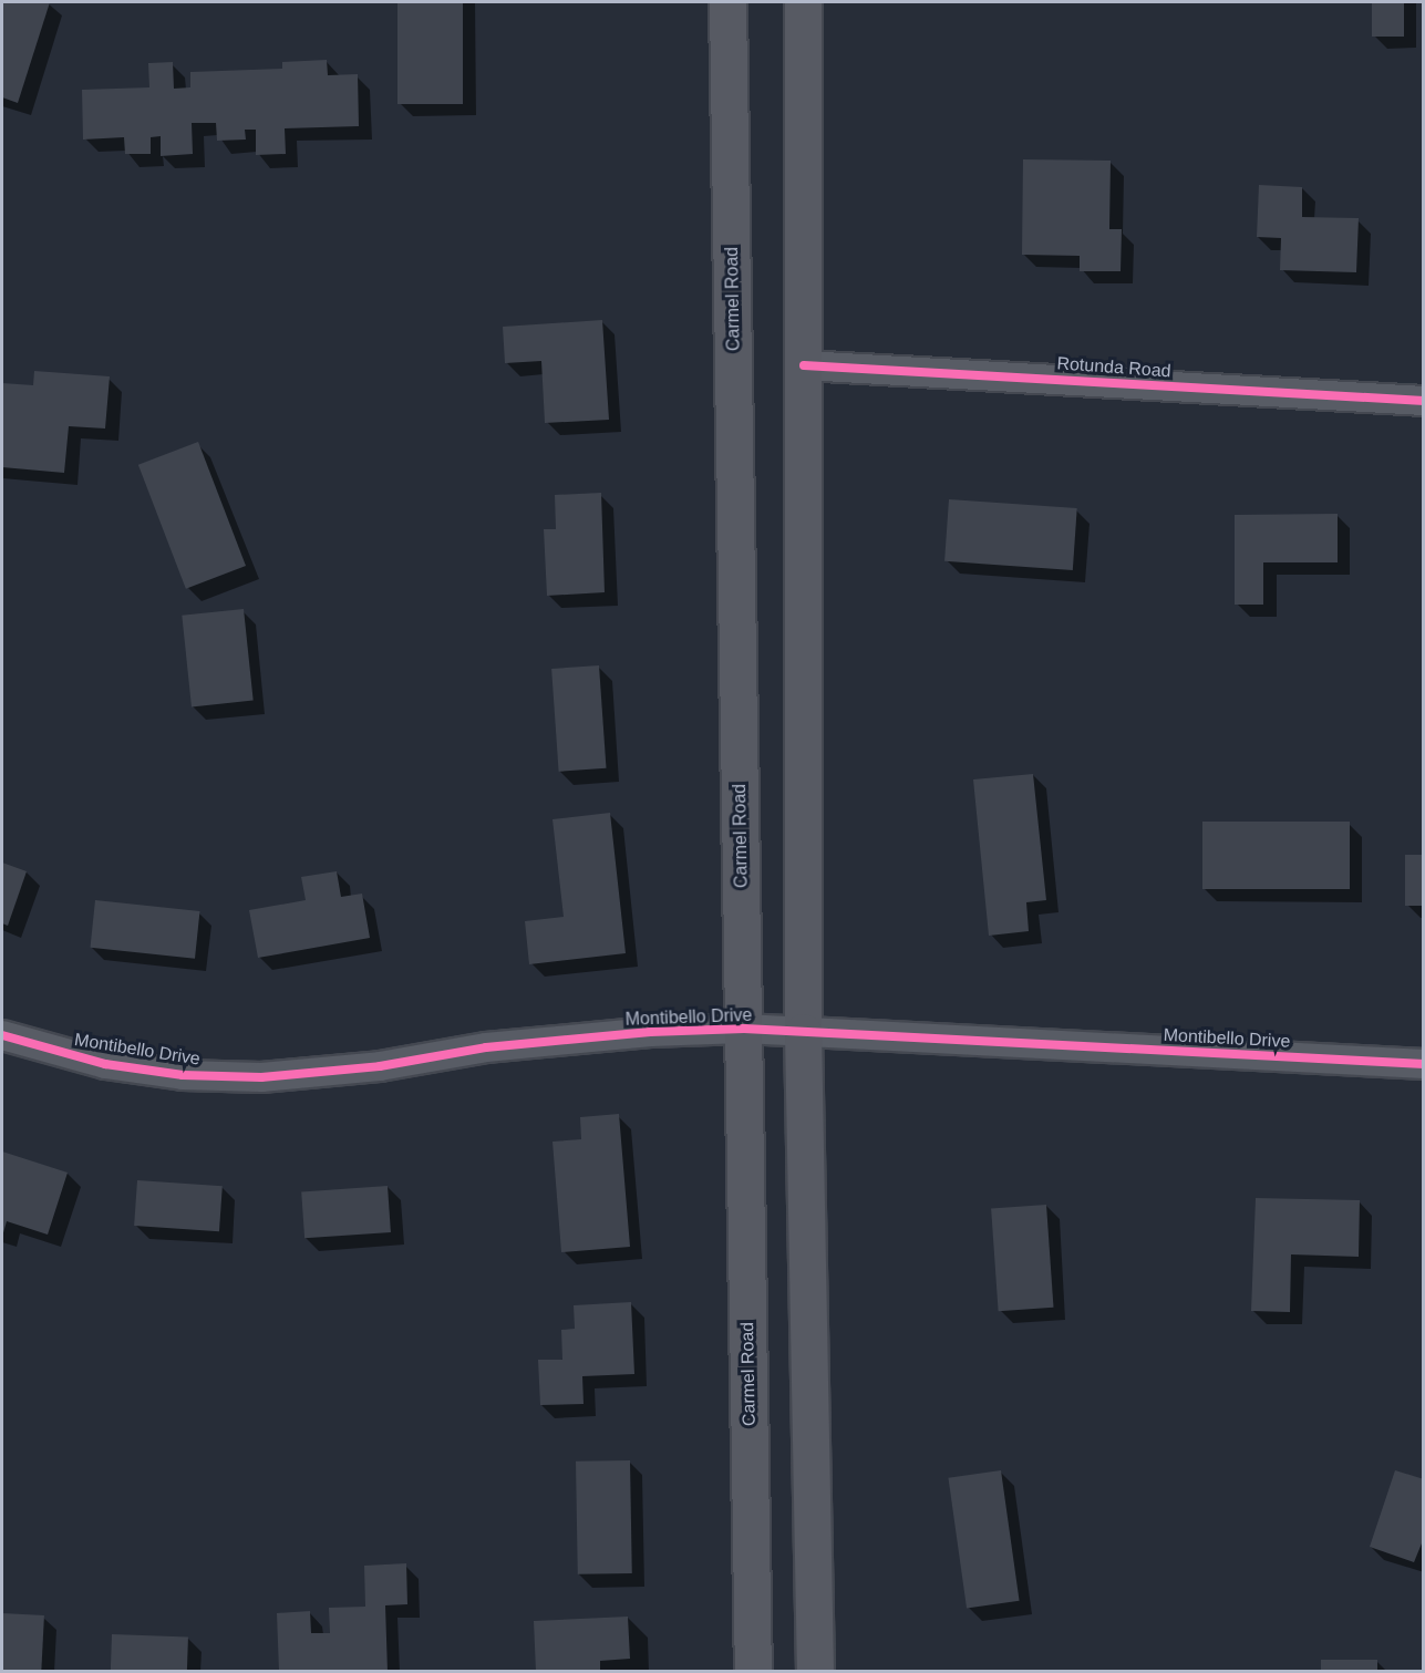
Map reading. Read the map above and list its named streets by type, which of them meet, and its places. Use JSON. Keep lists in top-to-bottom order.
{
  "streets": {
    "main road": ["Carmel Road"],
    "street": ["Rotunda Road", "Montibello Drive"]
  },
  "crossings": [
    ["Carmel Road", "Montibello Drive"]
  ]
}
